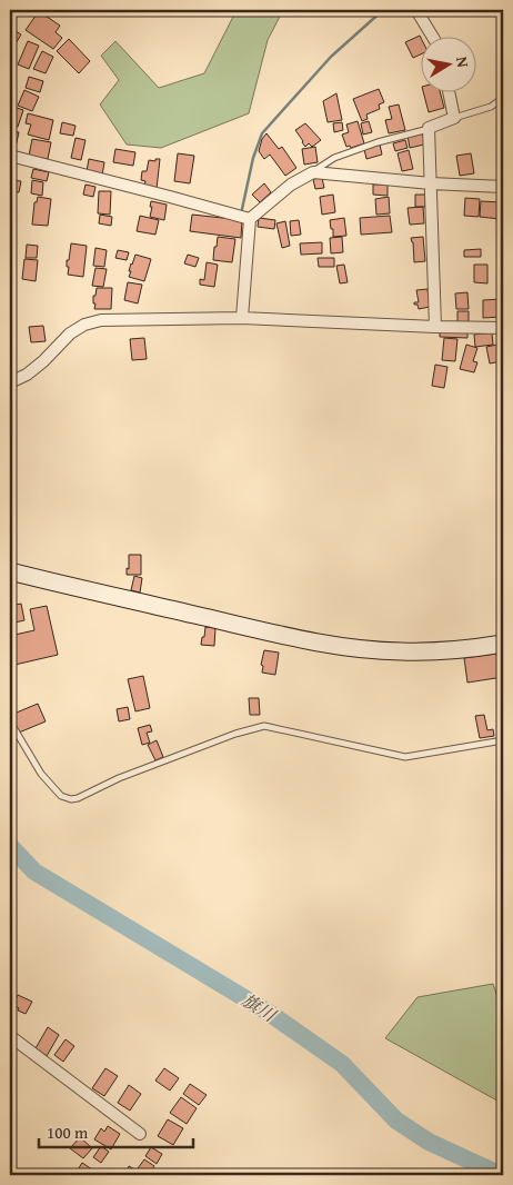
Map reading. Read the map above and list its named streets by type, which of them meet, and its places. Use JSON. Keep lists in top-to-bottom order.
{
  "water": ["旗川"],
  "scale_bar": "100 m",
  "north": "right"
}
